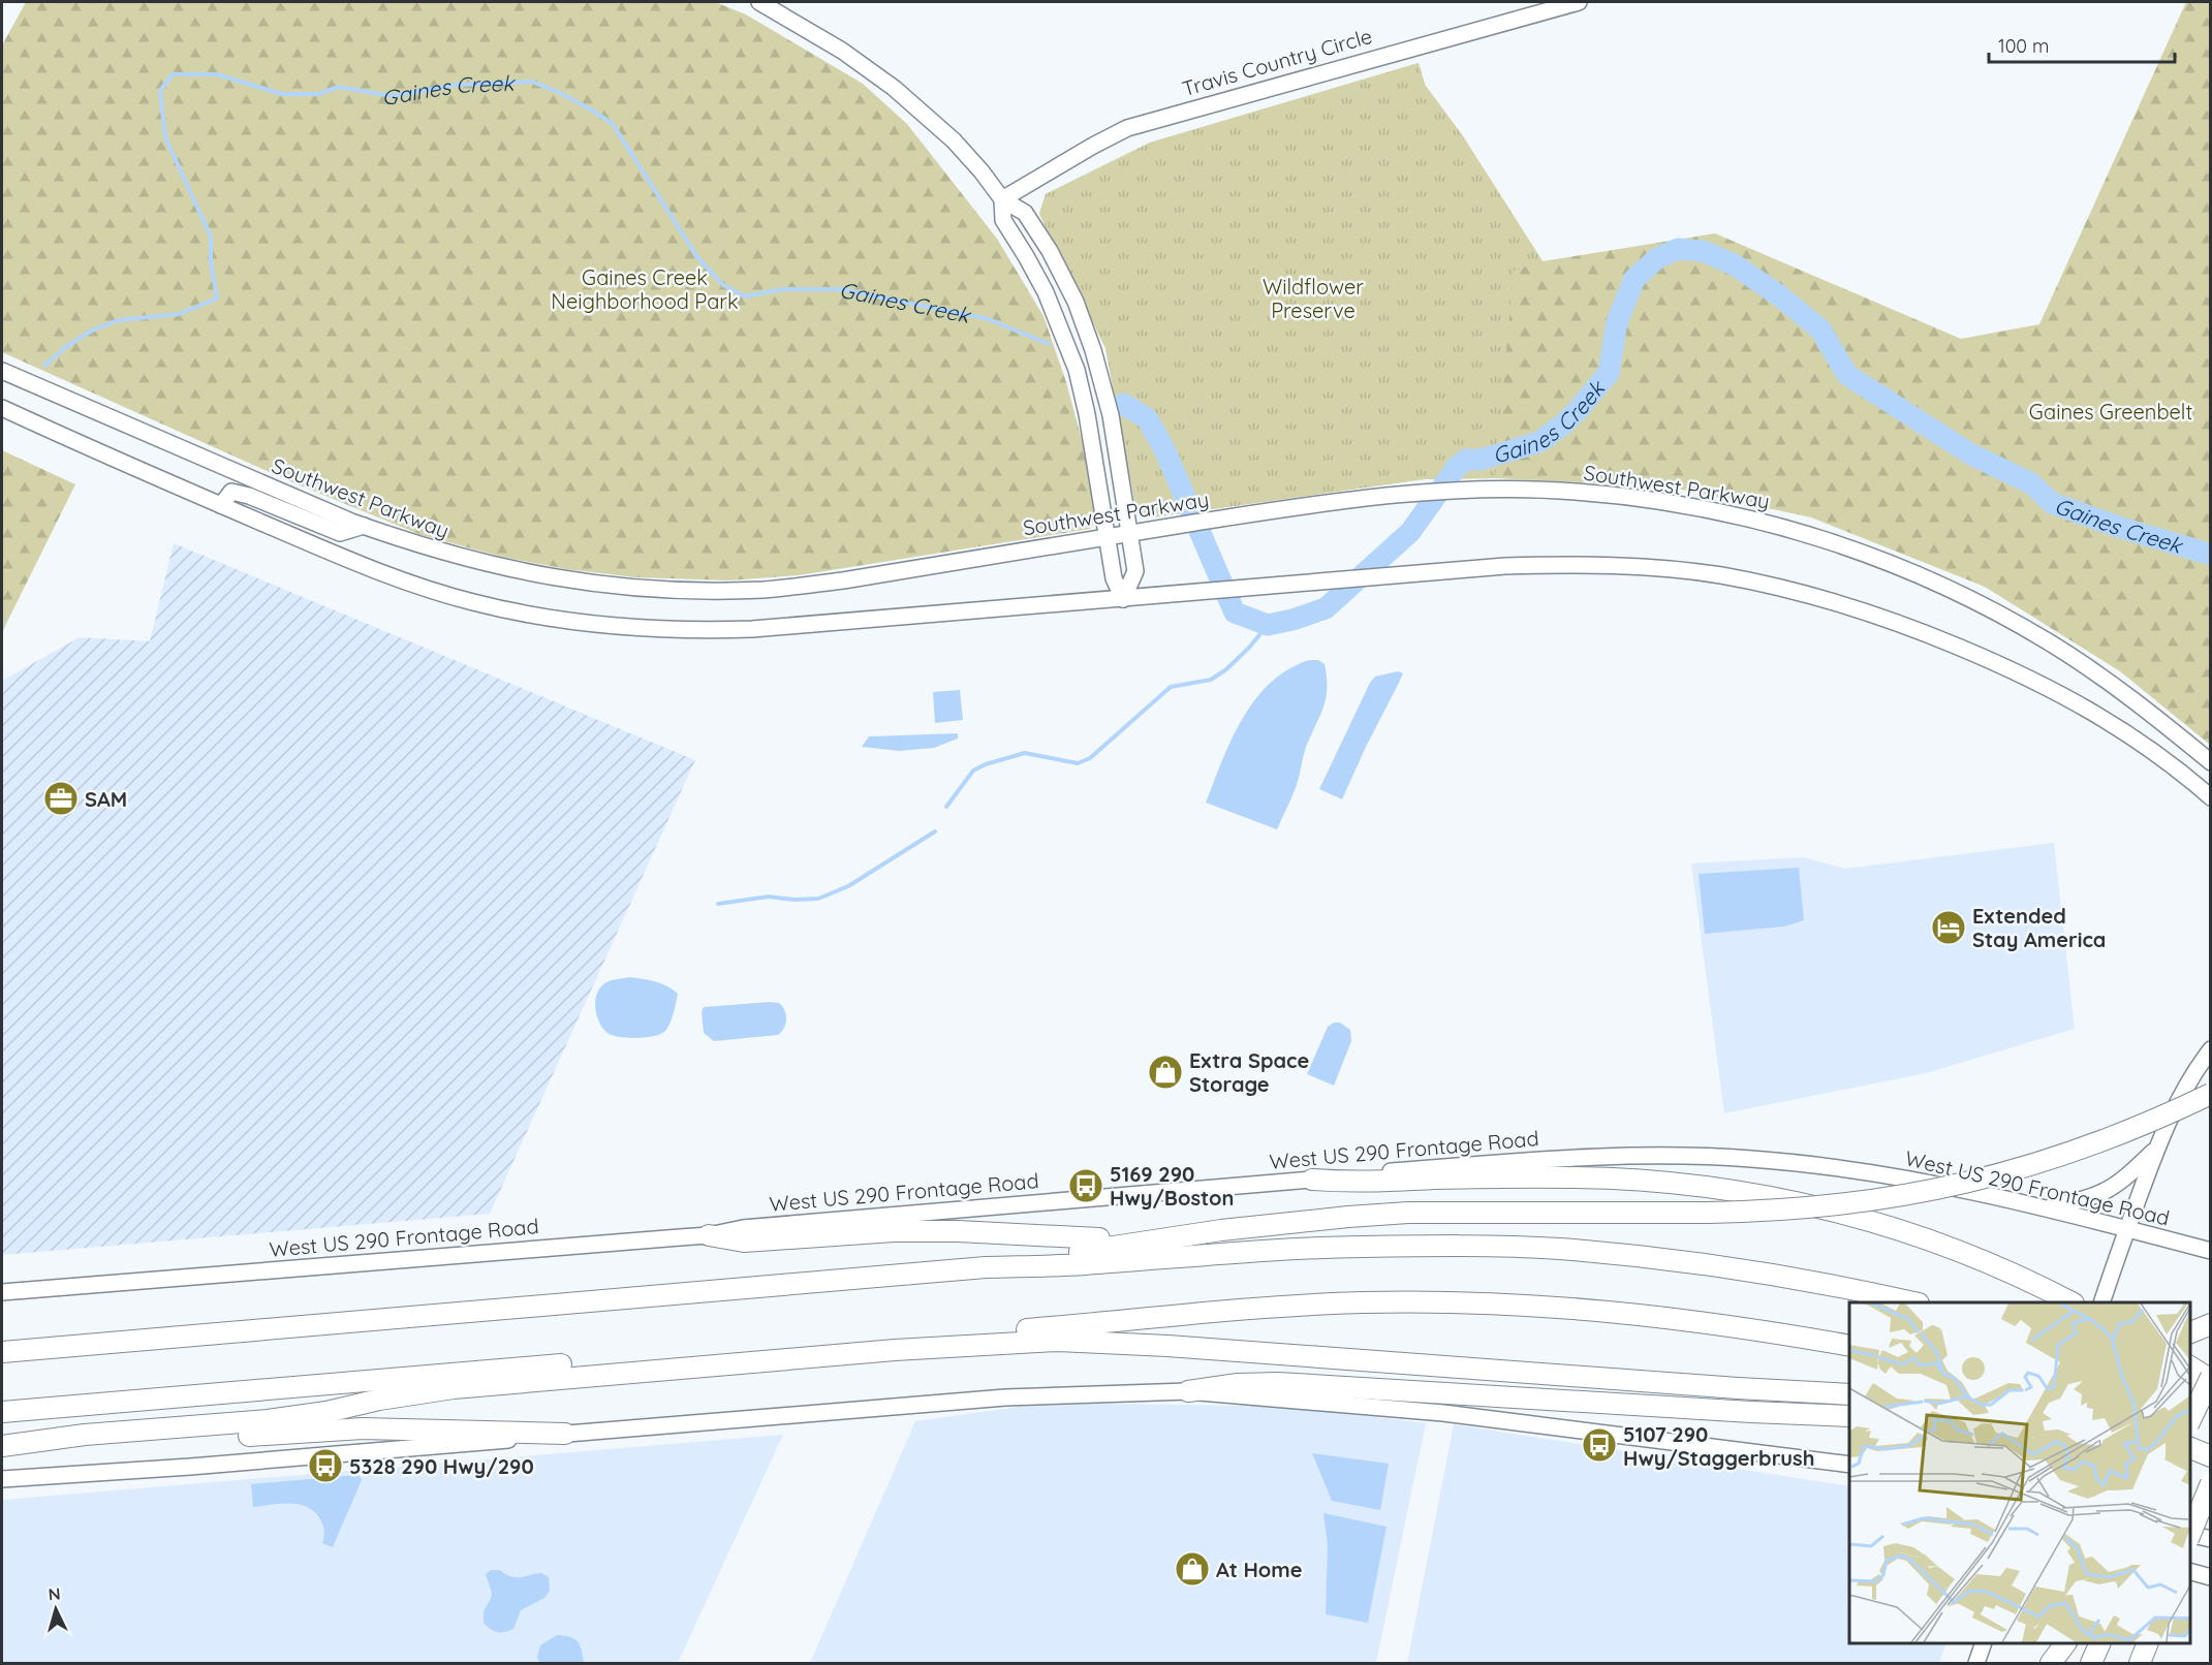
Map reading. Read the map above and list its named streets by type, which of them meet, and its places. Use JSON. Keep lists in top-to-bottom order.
{
  "streets": {
    "main road": ["Travis Country Circle", "Southwest Parkway", "West US 290 Frontage Road"]
  },
  "water": ["Gaines Creek"],
  "parks": ["Gaines Creek Neighborhood Park", "Wildflower Preserve", "Gaines Greenbelt"],
  "places": {
    "office": ["SAM"],
    "hotel": ["Extended Stay America"],
    "shop": ["Extra Space Storage", "At Home"],
    "bus stop": ["5169 290 Hwy/Boston", "5107 290 Hwy/Staggerbrush", "5328 290 Hwy/290"]
  },
  "scale_bar": "100 m",
  "north": "top"
}
